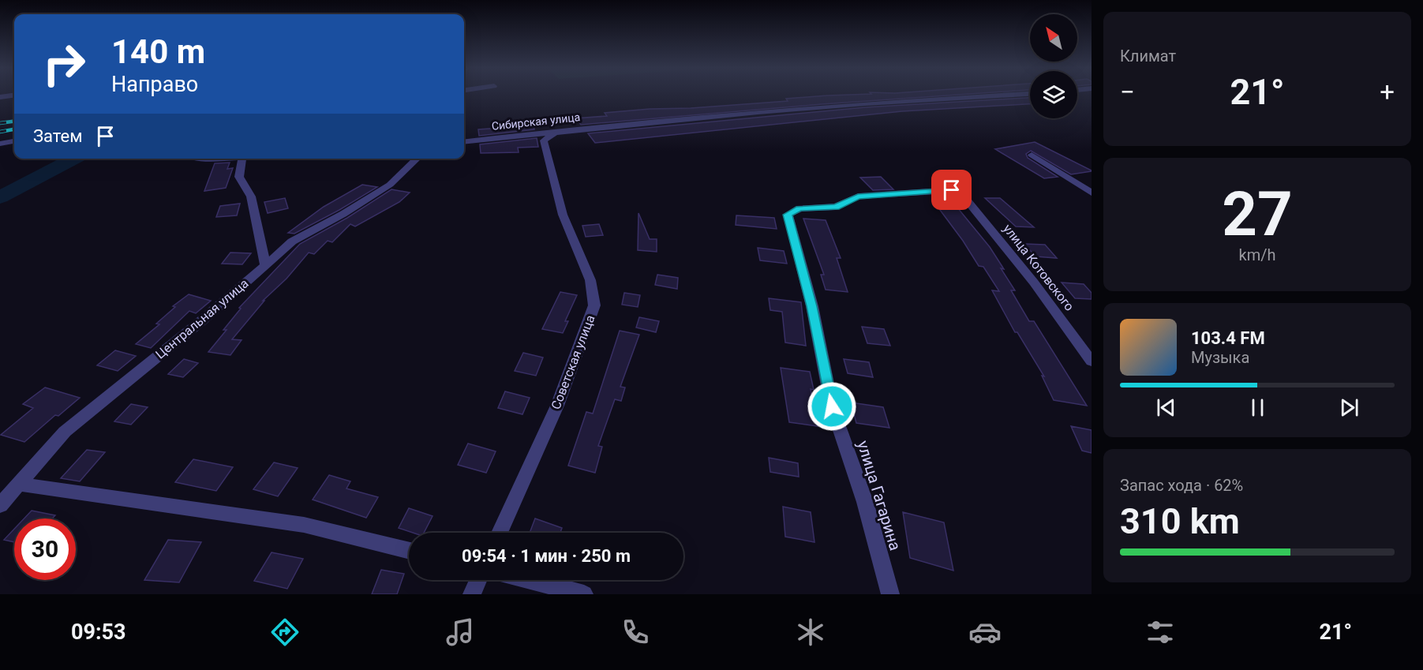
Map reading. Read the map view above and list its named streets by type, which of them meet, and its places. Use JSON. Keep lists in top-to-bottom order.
{
  "streets": {
    "street": [
      "Сибирская улица",
      "улица Котовского",
      "Центральная улица",
      "Советская улица",
      "улица Гагарина"
    ]
  },
  "crossings": [
    ["Сибирская улица", "Советская улица"],
    ["улица Котовского", "улица Гагарина"]
  ],
  "north": "top left",
  "page": {
    "tile": [
      "Климат",
      ["27", "km/h"],
      ["Запас хода · 62%", "310 km"]
    ],
    "turn": ["140 m", "Направо"],
    "heat": ["−", "21°", "+"],
    "then": "Затем",
    "song": ["103.4 FM", "Музыка"],
    "limit": "30",
    "trip": "09:54 · 1 мин · 250 m",
    "tabs": ["09:53", "21°"]
  }
}
